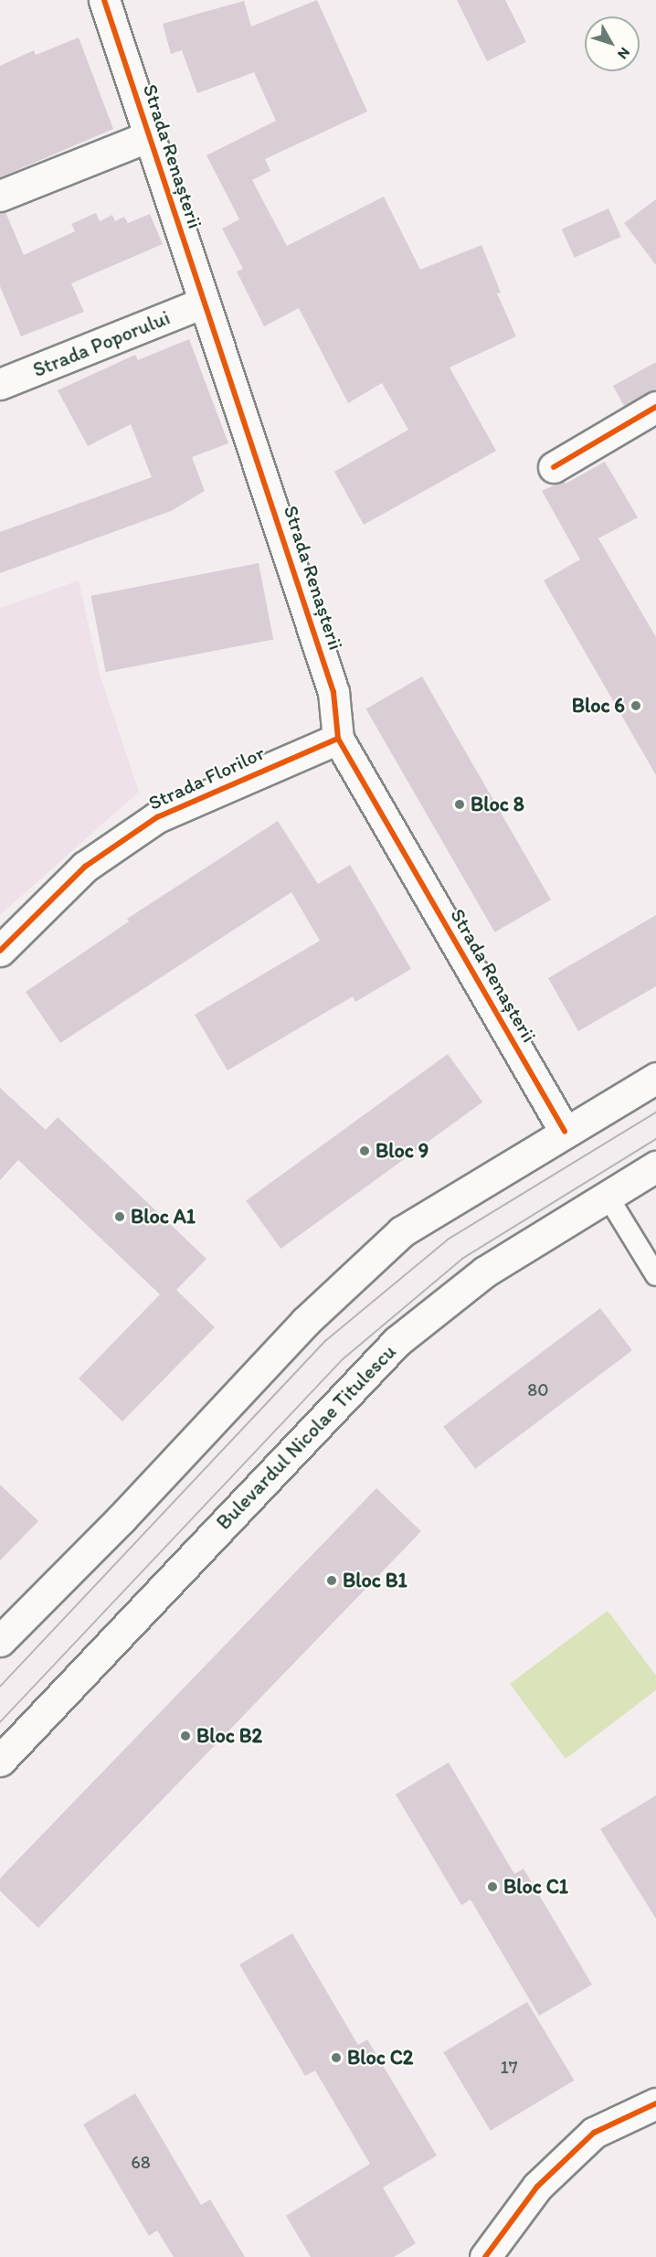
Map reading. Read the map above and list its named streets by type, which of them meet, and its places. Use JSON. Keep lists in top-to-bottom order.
{
  "streets": {
    "street": [
      "Strada Renașterii",
      "Strada Poporului",
      "Strada Florilor",
      "Bulevardul Nicolae Titulescu"
    ]
  },
  "crossings": [
    ["Strada Renașterii", "Strada Poporului"],
    ["Strada Renașterii", "Strada Florilor"]
  ],
  "places": [
    "Bloc 6",
    "Bloc 8",
    "Bloc 9",
    "Bloc A1",
    "Bloc B1",
    "Bloc B2",
    "Bloc C1",
    "Bloc C2"
  ],
  "house_numbers": ["80", "17", "68"],
  "north": "bottom right"
}
